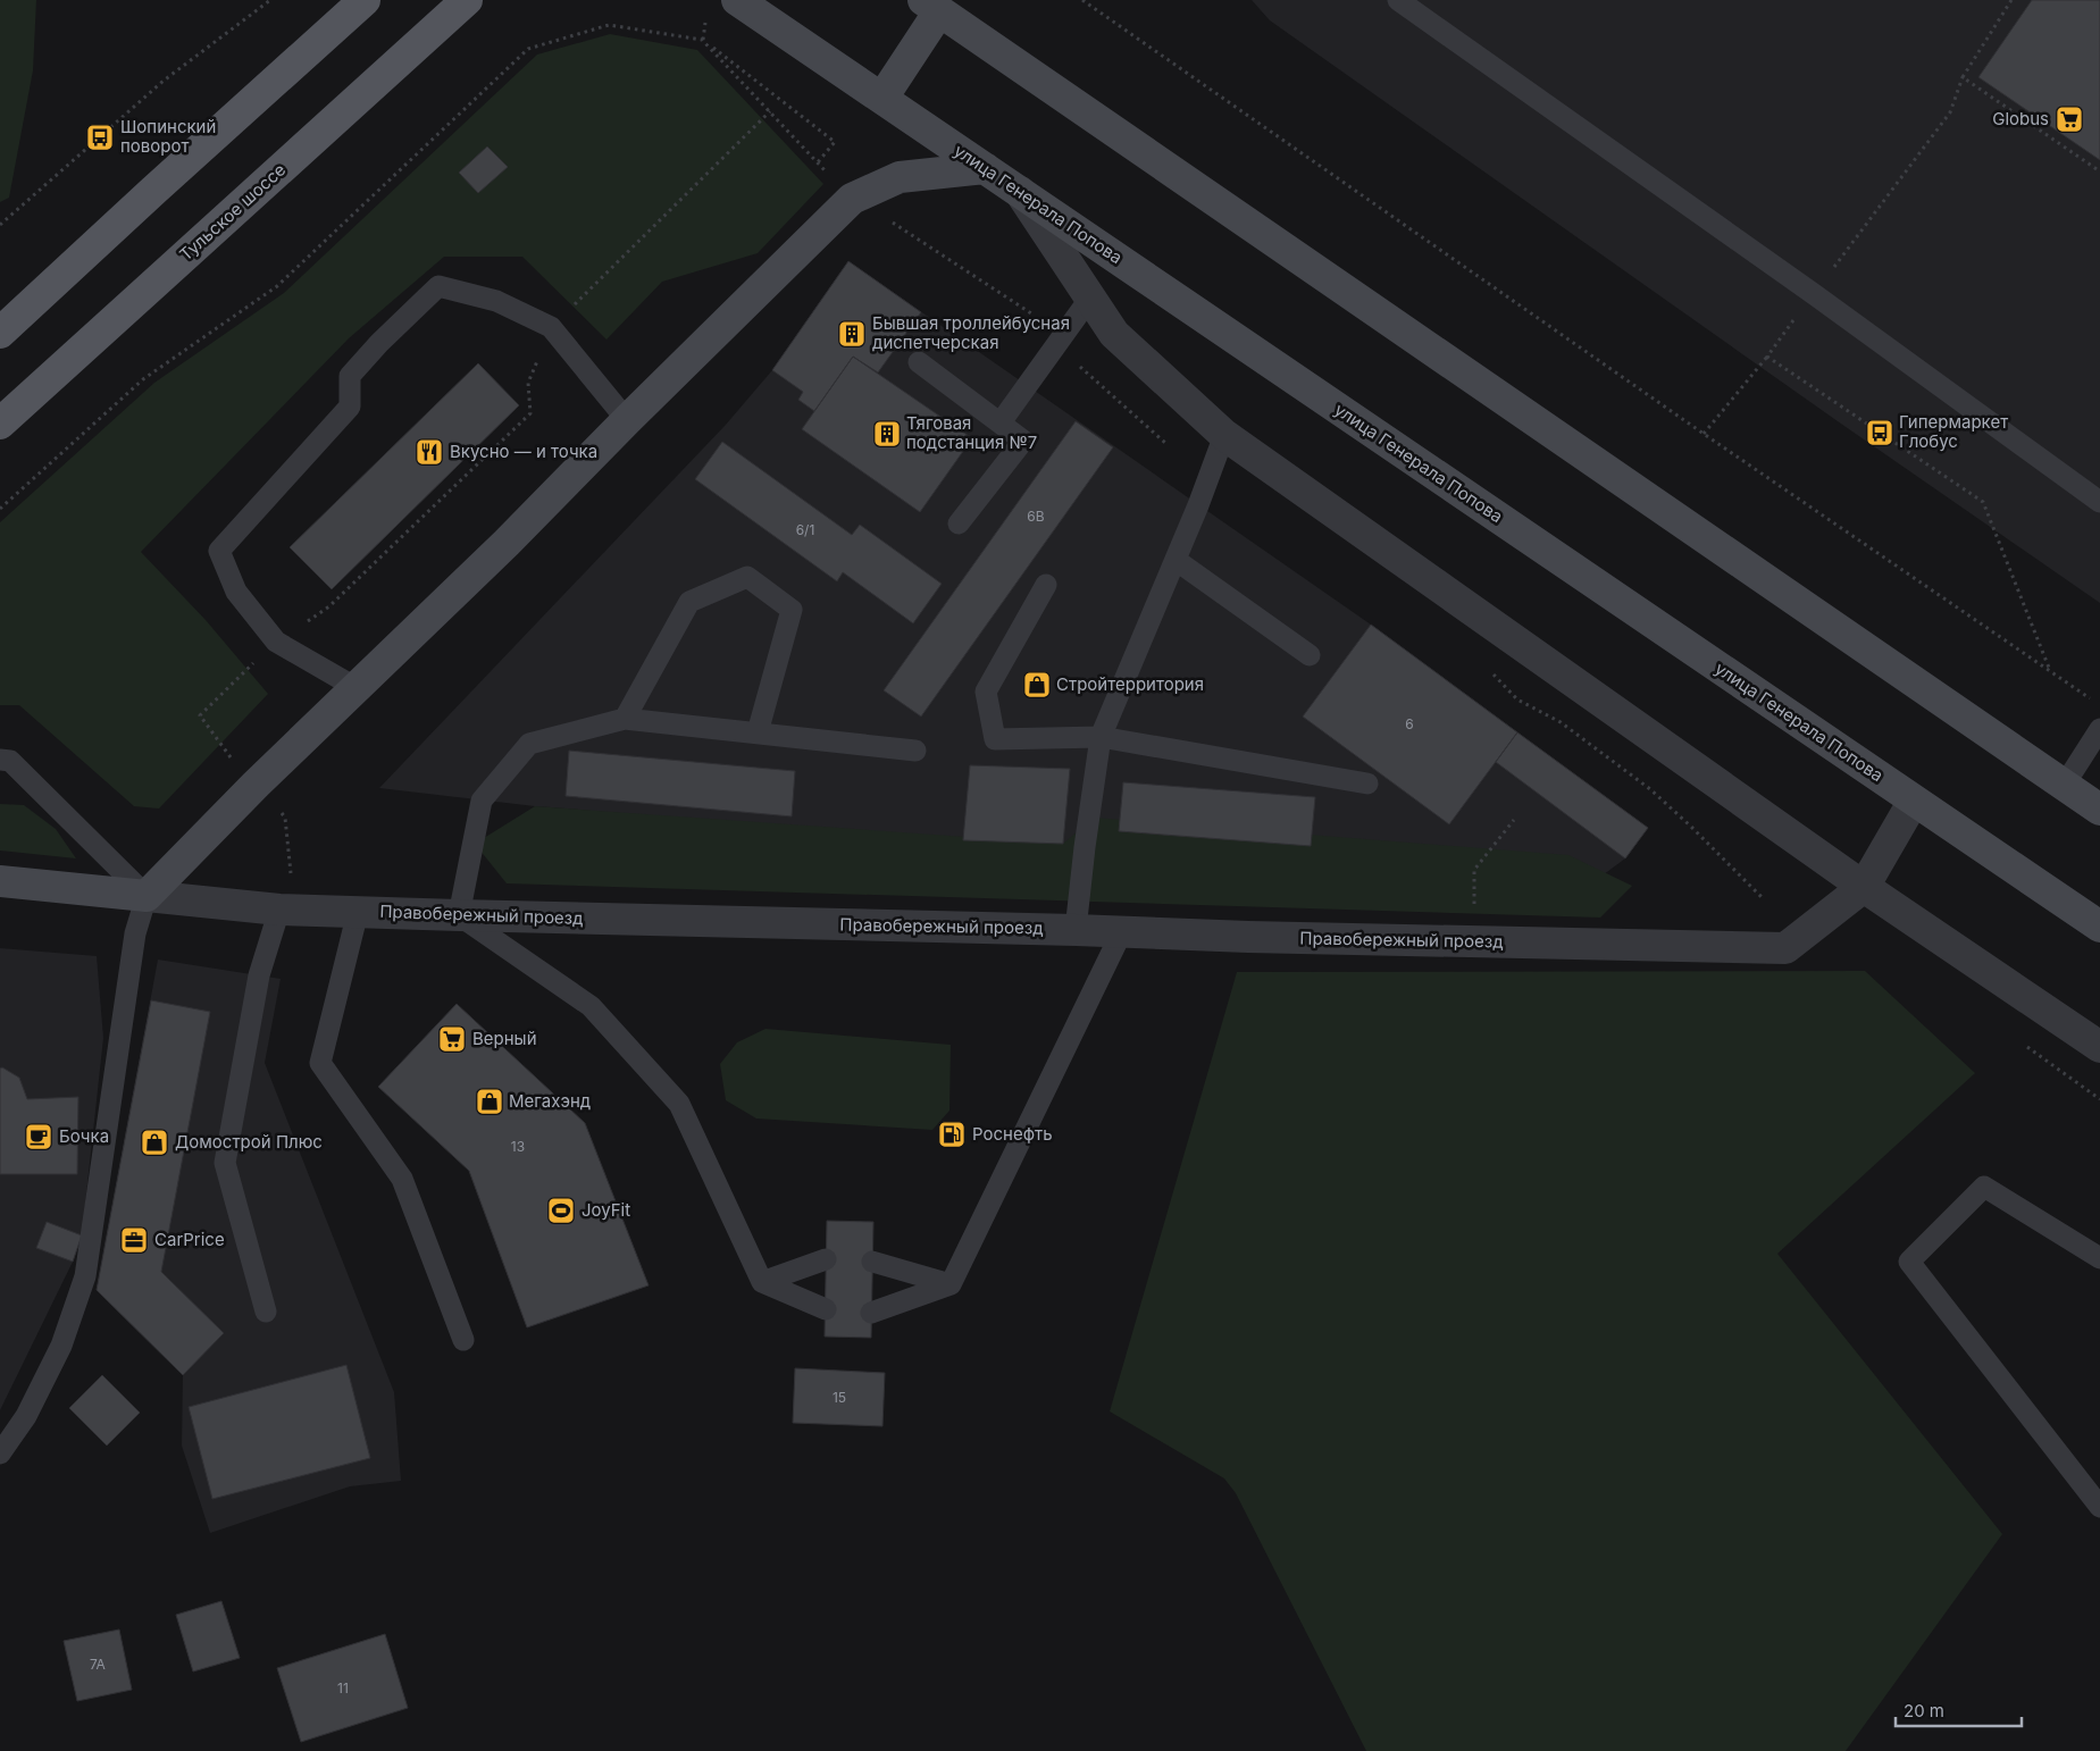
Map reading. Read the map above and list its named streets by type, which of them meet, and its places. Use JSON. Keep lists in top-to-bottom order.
{
  "streets": {
    "main road": ["улица Генерала Попова", "Тульское шоссе", "Правобережный проезд"]
  },
  "places": {
    "supermarket": ["Globus", "Верный"],
    "bus stop": ["Шопинский поворот", "Гипермаркет Глобус"],
    "building": ["Бывшая троллейбусная диспетчерская", "Тяговая подстанция №7"],
    "restaurant": ["Вкусно — и точка"],
    "shop": ["Стройтерритория", "Мегахэнд", "Домострой Плюс"],
    "fuel station": ["Роснефть"],
    "cafe": ["Бочка"],
    "sports": ["JoyFit"],
    "office": ["CarPrice"]
  },
  "house_numbers": [
    "6В",
    "6/1",
    "6",
    "13",
    "15",
    "7А",
    "11"
  ],
  "scale_bar": "20 m"
}
